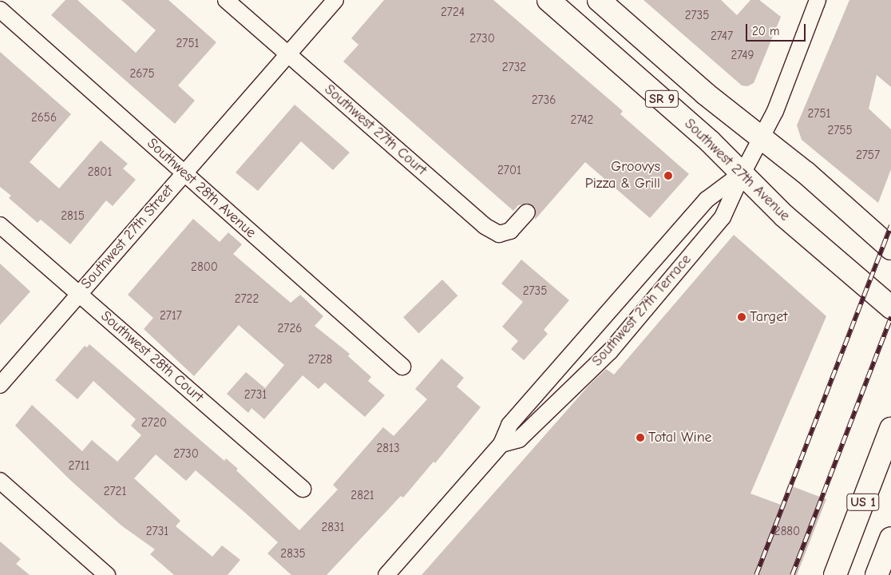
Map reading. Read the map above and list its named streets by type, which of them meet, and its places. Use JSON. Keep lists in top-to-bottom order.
{
  "streets": {
    "highway": ["SR 9", "Southwest 27th Avenue", "US 1"],
    "street": [
      "Southwest 27th Court",
      "Southwest 28th Avenue",
      "Southwest 27th Street",
      "Southwest 27th Terrace",
      "Southwest 28th Court"
    ]
  },
  "crossings": [
    ["SR 9", "Southwest 27th Terrace"],
    ["Southwest 27th Court", "Southwest 27th Street"],
    ["Southwest 27th Avenue", "Southwest 27th Terrace"],
    ["Southwest 28th Avenue", "Southwest 27th Street"],
    ["Southwest 27th Street", "Southwest 28th Court"]
  ],
  "places": ["Groovys Pizza & Grill", "Target", "Total Wine"],
  "house_numbers": [
    "2724",
    "2735",
    "2747",
    "2730",
    "2751",
    "2749",
    "2732",
    "2675",
    "2736",
    "2751",
    "2656",
    "2742",
    "2755",
    "2757",
    "2701",
    "2801",
    "2815",
    "2800",
    "2735",
    "2722",
    "2717",
    "2726",
    "2728",
    "2731",
    "2720",
    "2813",
    "2730",
    "2711",
    "2721",
    "2821",
    "2831",
    "2731",
    "2880",
    "2835"
  ],
  "scale_bar": "20 m"
}
